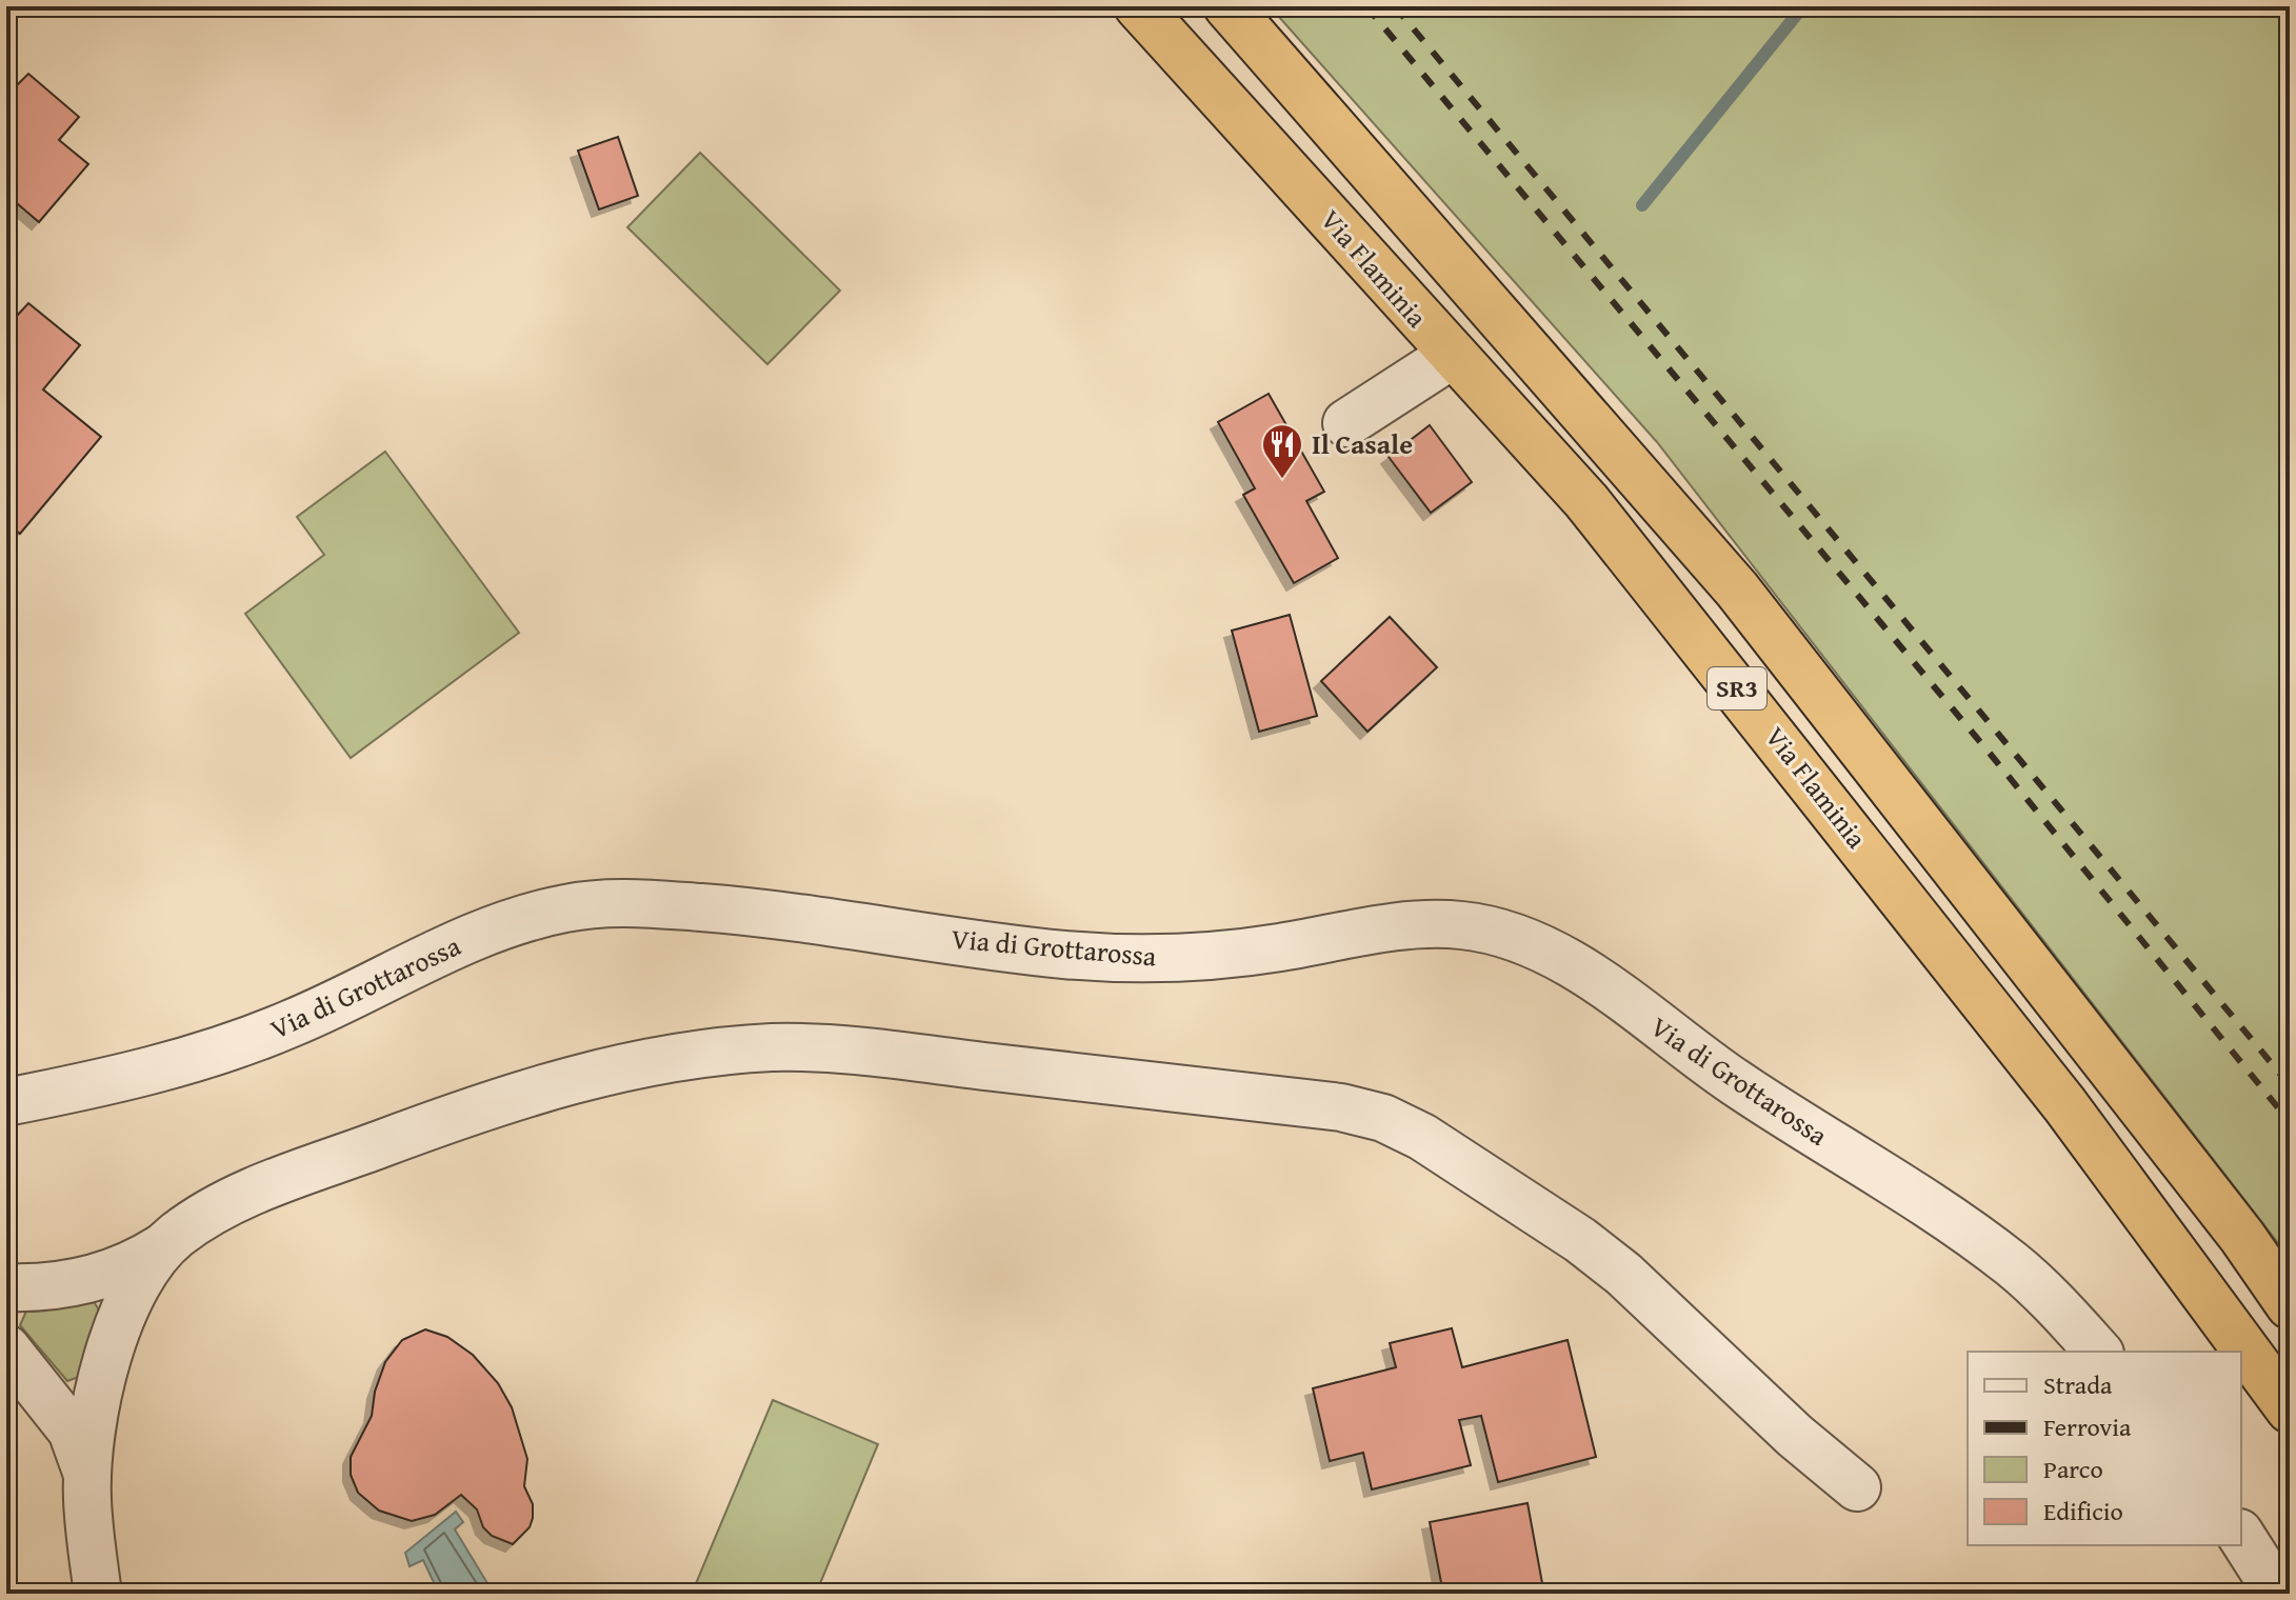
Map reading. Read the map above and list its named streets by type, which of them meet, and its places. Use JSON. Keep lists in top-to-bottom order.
{
  "streets": {
    "highway": ["Via Flaminia", "SR3"],
    "street": ["Via di Grottarossa"]
  },
  "places": {
    "restaurant": ["Il Casale"]
  },
  "legend": [
    "Strada",
    "Ferrovia",
    "Parco",
    "Edificio"
  ]
}
